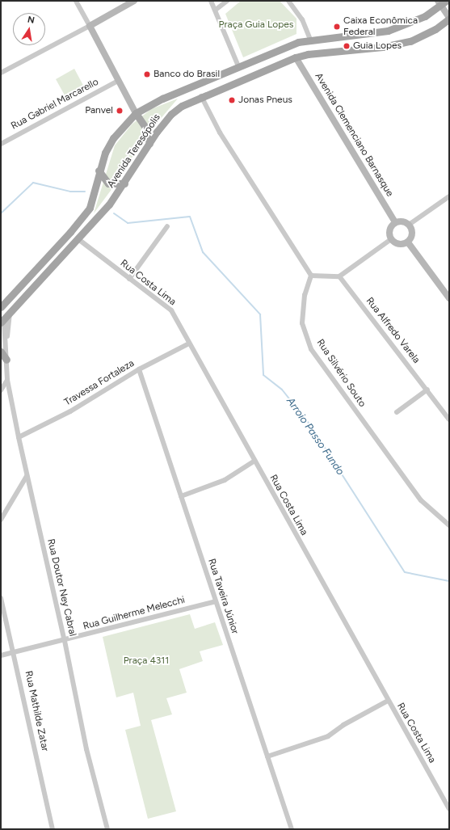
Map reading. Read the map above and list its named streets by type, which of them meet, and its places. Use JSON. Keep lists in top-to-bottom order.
{
  "streets": {
    "main road": ["Avenida Teresópolis"],
    "street": [
      "Rua Gabriel Marcarello",
      "Avenida Clemenciano Barnasque",
      "Rua Costa Lima",
      "Rua Alfredo Varela",
      "Rua Silvério Souto",
      "Travessa Fortaleza",
      "Rua Doutor Ney Cabral",
      "Rua Taveira Júnior",
      "Rua Guilherme Melecchi",
      "Rua Mathilde Zatar"
    ]
  },
  "crossings": [
    ["Avenida Clemenciano Barnasque", "Avenida Teresópolis"],
    ["Avenida Teresópolis", "Rua Costa Lima"],
    ["Rua Costa Lima", "Travessa Fortaleza"],
    ["Travessa Fortaleza", "Rua Doutor Ney Cabral"],
    ["Travessa Fortaleza", "Rua Taveira Júnior"],
    ["Rua Doutor Ney Cabral", "Rua Guilherme Melecchi"],
    ["Rua Taveira Júnior", "Rua Guilherme Melecchi"],
    ["Rua Guilherme Melecchi", "Rua Mathilde Zatar"]
  ],
  "water": ["Arroio Passo Fundo"],
  "parks": ["Praça Guia Lopes", "Praça 4311"],
  "places": [
    "Caixa Econômica Federal",
    "Guia Lopes",
    "Banco do Brasil",
    "Jonas Pneus",
    "Panvel"
  ],
  "north": "top"
}
